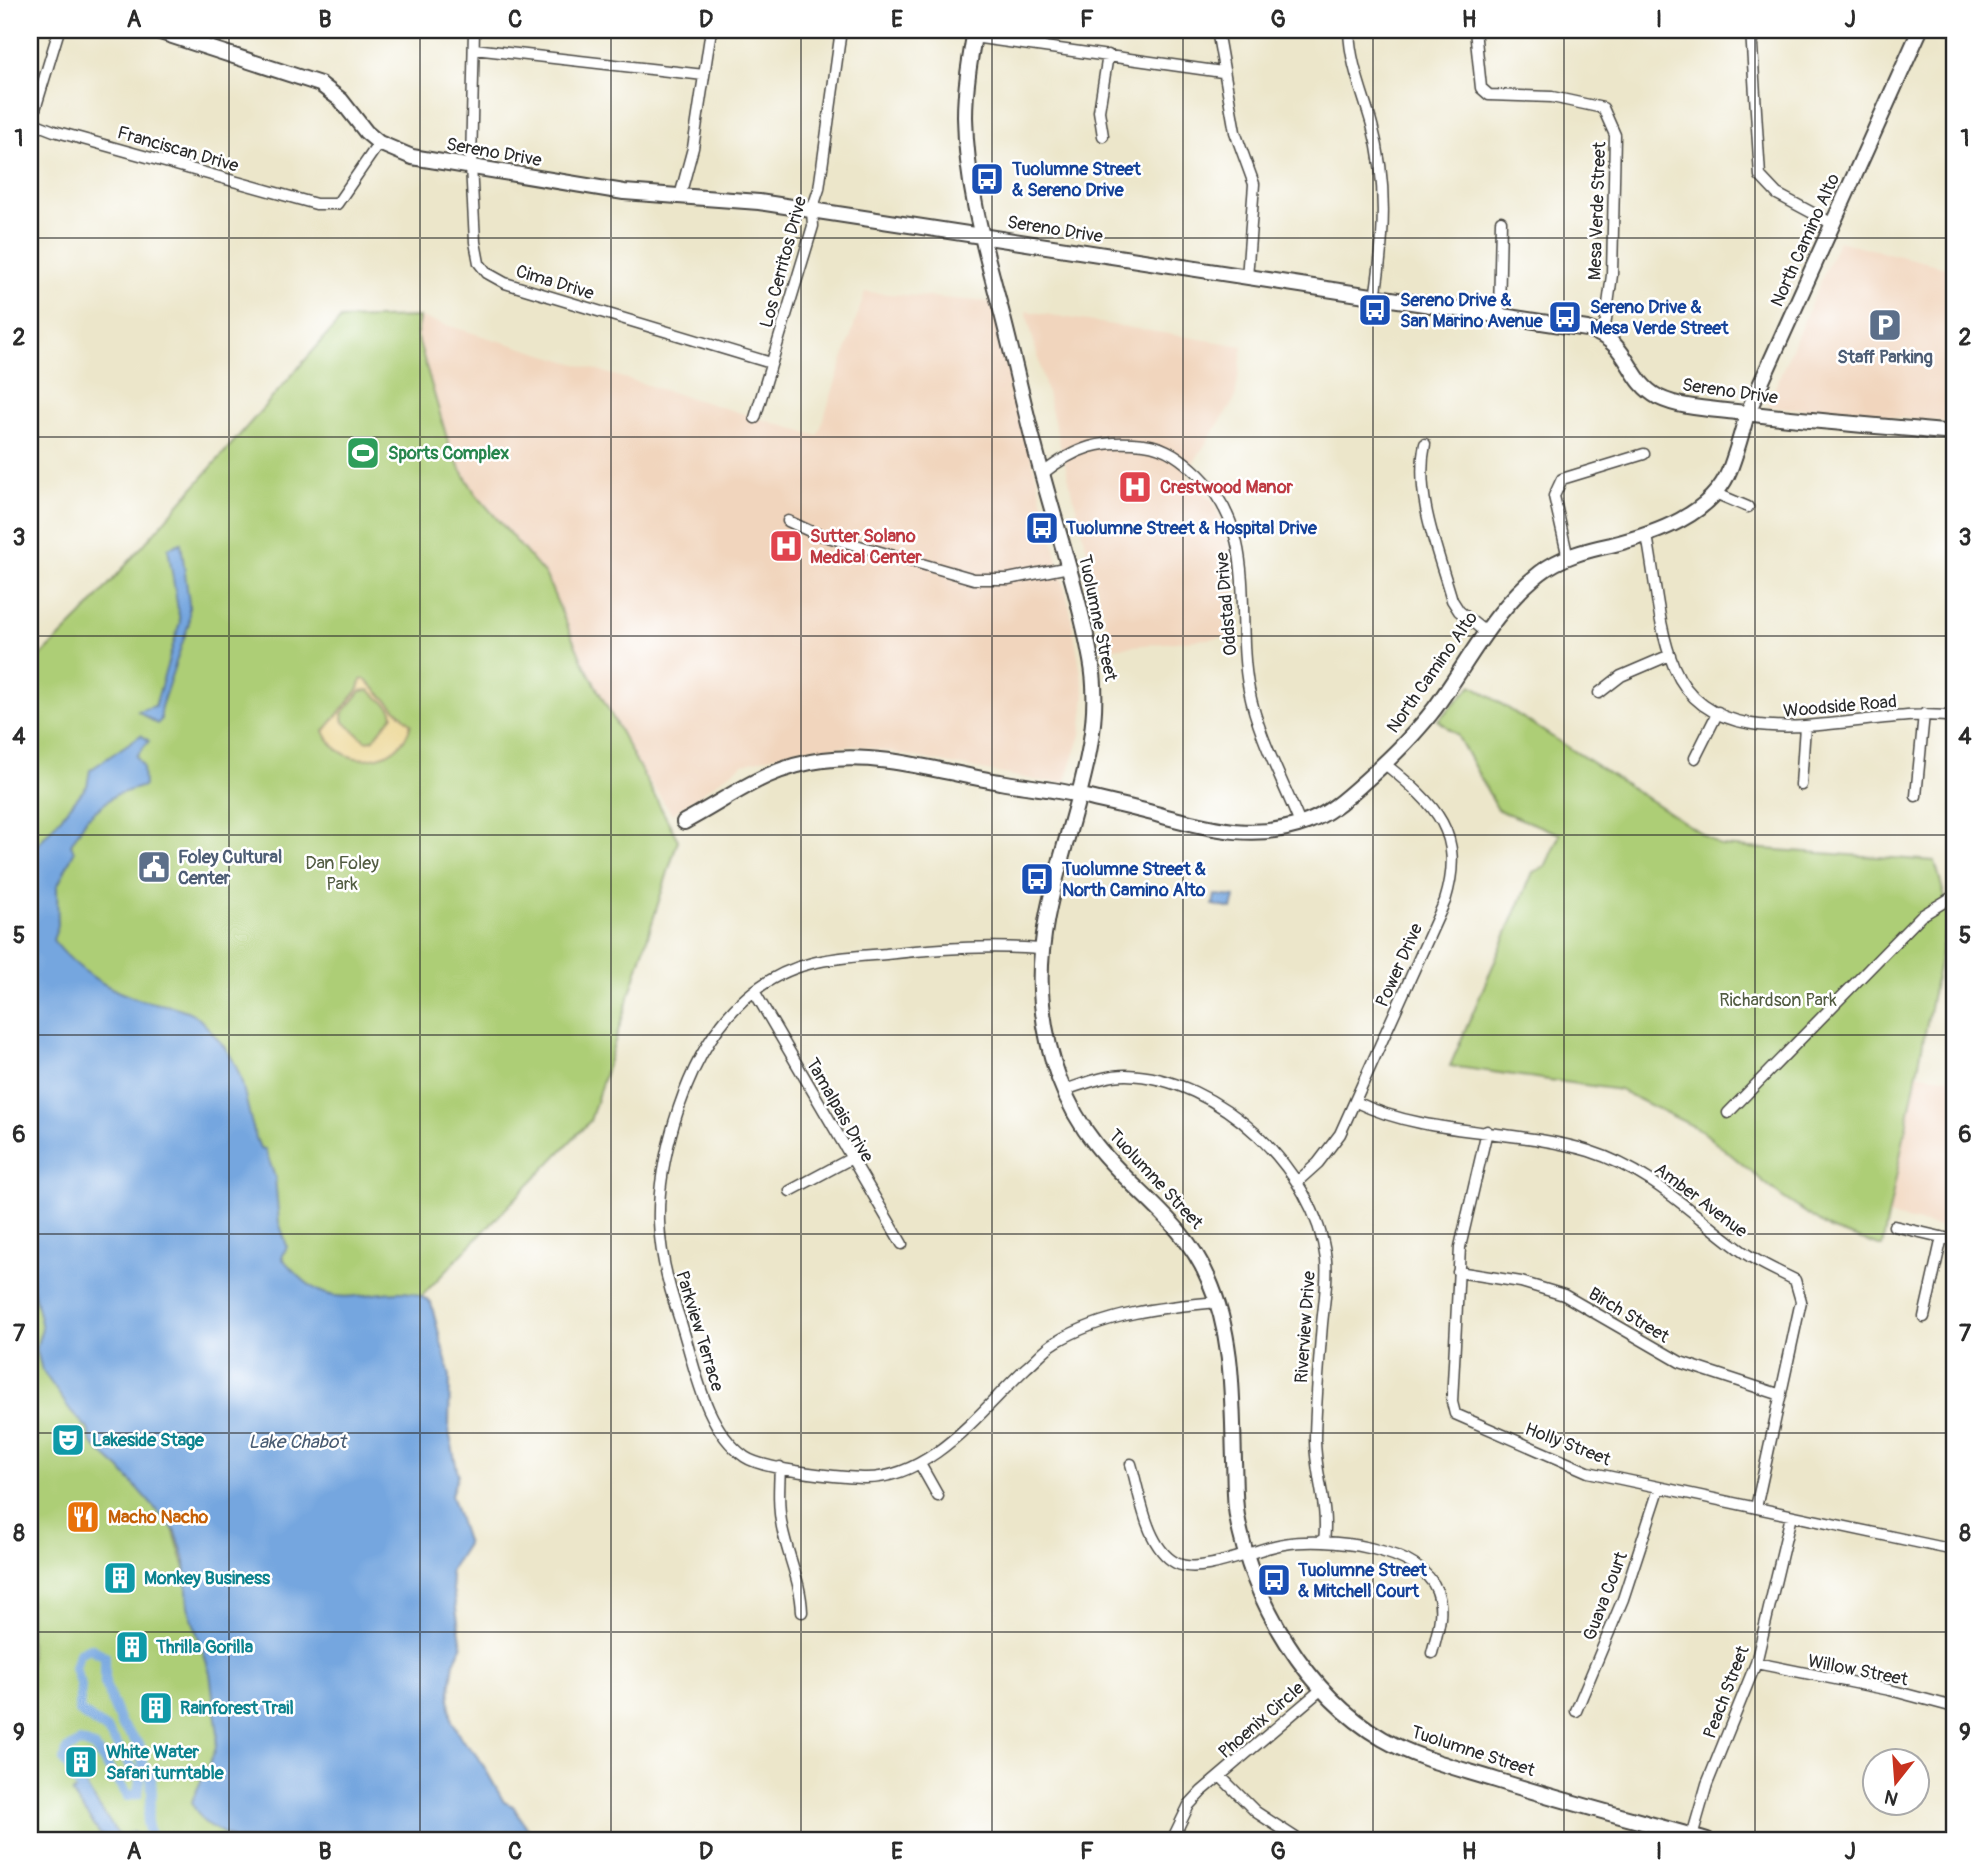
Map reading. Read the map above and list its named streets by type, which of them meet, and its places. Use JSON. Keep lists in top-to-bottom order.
{
  "streets": {
    "street": [
      "Franciscan Drive",
      "Sereno Drive",
      "Mesa Verde Street",
      "North Camino Alto",
      "Los Cerritos Drive",
      "Cima Drive",
      "Oddstad Drive",
      "Tuolumne Street",
      "Woodside Road",
      "Power Drive",
      "Tamalpais Drive",
      "Amber Avenue",
      "Birch Street",
      "Riverview Drive",
      "Parkview Terrace",
      "Holly Street",
      "Guava Court",
      "Willow Street",
      "Peach Street",
      "Phoenix Circle"
    ]
  },
  "crossings": [
    ["Franciscan Drive", "Sereno Drive"],
    ["Sereno Drive", "Mesa Verde Street"],
    ["Sereno Drive", "North Camino Alto"],
    ["Sereno Drive", "Los Cerritos Drive"],
    ["Sereno Drive", "Cima Drive"],
    ["Sereno Drive", "Tuolumne Street"],
    ["North Camino Alto", "Oddstad Drive"],
    ["North Camino Alto", "Tuolumne Street"],
    ["North Camino Alto", "Woodside Road"],
    ["North Camino Alto", "Power Drive"],
    ["Los Cerritos Drive", "Cima Drive"],
    ["Oddstad Drive", "Tuolumne Street"],
    ["Tuolumne Street", "Riverview Drive"],
    ["Tuolumne Street", "Parkview Terrace"],
    ["Tuolumne Street", "Peach Street"],
    ["Tuolumne Street", "Phoenix Circle"],
    ["Power Drive", "Amber Avenue"],
    ["Power Drive", "Riverview Drive"],
    ["Tamalpais Drive", "Parkview Terrace"],
    ["Amber Avenue", "Birch Street"],
    ["Amber Avenue", "Holly Street"],
    ["Birch Street", "Holly Street"],
    ["Holly Street", "Guava Court"],
    ["Holly Street", "Peach Street"],
    ["Willow Street", "Peach Street"]
  ],
  "water": ["Lake Chabot"],
  "parks": ["Dan Foley Park", "Richardson Park"],
  "places": {
    "bus stop": [
      "Tuolumne Street & Sereno Drive",
      "Sereno Drive & San Marino Avenue",
      "Sereno Drive & Mesa Verde Street",
      "Tuolumne Street & Hospital Drive",
      "Tuolumne Street & North Camino Alto",
      "Tuolumne Street & Mitchell Court"
    ],
    "parking": ["Staff Parking"],
    "sports": ["Sports Complex"],
    "hospital": ["Crestwood Manor", "Sutter Solano Medical Center"],
    "public building": ["Foley Cultural Center"],
    "theatre": ["Lakeside Stage"],
    "restaurant": ["Macho Nacho"],
    "building": [
      "Monkey Business",
      "Thrilla Gorilla",
      "Rainforest Trail",
      "White Water Safari turntable"
    ]
  },
  "north": "bottom",
  "grid": {
    "columns": [
      "A",
      "B",
      "C",
      "D",
      "E",
      "F",
      "G",
      "H",
      "I",
      "J"
    ],
    "rows": [
      "1",
      "2",
      "3",
      "4",
      "5",
      "6",
      "7",
      "8",
      "9"
    ]
  }
}
